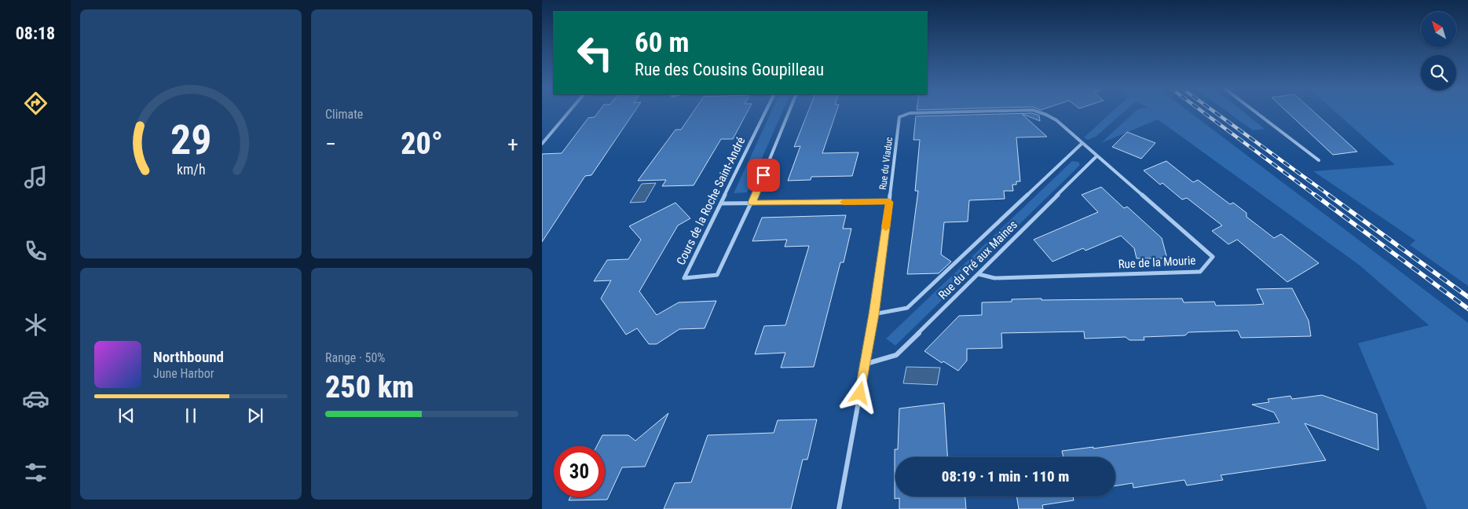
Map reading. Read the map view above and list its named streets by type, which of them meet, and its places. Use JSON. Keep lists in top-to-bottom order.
{
  "streets": {
    "street": [
      "Rue du Viaduc",
      "Cours de la Roche Saint-André",
      "Rue du Pré aux Maines",
      "Rue de la Mourie"
    ]
  },
  "crossings": [
    ["Rue du Viaduc", "Rue du Pré aux Maines"],
    ["Rue du Viaduc", "Rue de la Mourie"],
    ["Rue du Pré aux Maines", "Rue de la Mourie"]
  ],
  "north": "top left",
  "page": {
    "tabs": "08:18",
    "tile": [
      "Climate",
      ["Range · 50%", "250 km"]
    ],
    "turn": ["60 m", "Rue des Cousins Goupilleau"],
    "heat": ["−", "20°", "+"],
    "song": ["Northbound", "June Harbor"],
    "limit": "30",
    "trip": "08:19 · 1 min · 110 m",
    "gauge": ["29", "km/h"]
  }
}
